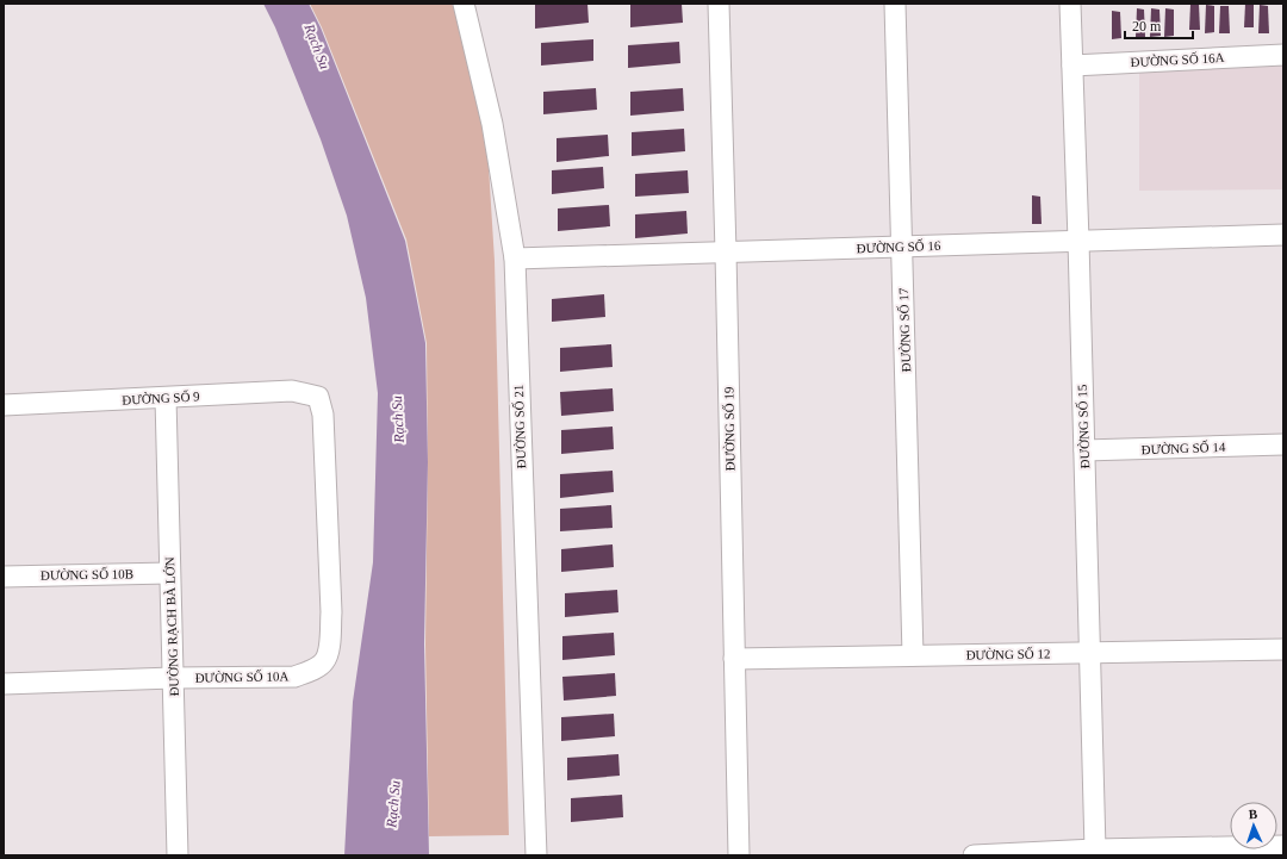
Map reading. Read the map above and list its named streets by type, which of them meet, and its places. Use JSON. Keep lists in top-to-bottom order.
{
  "streets": {
    "street": [
      "ĐƯỜNG SỐ 16A",
      "ĐƯỜNG SỐ 16",
      "ĐƯỜNG SỐ 17",
      "ĐƯỜNG SỐ 9",
      "ĐƯỜNG SỐ 21",
      "ĐƯỜNG SỐ 15",
      "ĐƯỜNG SỐ 19",
      "ĐƯỜNG SỐ 14",
      "ĐƯỜNG SỐ 10B",
      "ĐƯỜNG RẠCH BÀ LỚN",
      "ĐƯỜNG SỐ 12",
      "ĐƯỜNG SỐ 10A"
    ]
  },
  "crossings": [
    ["ĐƯỜNG SỐ 16A", "ĐƯỜNG SỐ 15"],
    ["ĐƯỜNG SỐ 16", "ĐƯỜNG SỐ 17"],
    ["ĐƯỜNG SỐ 16", "ĐƯỜNG SỐ 21"],
    ["ĐƯỜNG SỐ 16", "ĐƯỜNG SỐ 15"],
    ["ĐƯỜNG SỐ 16", "ĐƯỜNG SỐ 19"],
    ["ĐƯỜNG SỐ 17", "ĐƯỜNG SỐ 12"],
    ["ĐƯỜNG SỐ 9", "ĐƯỜNG RẠCH BÀ LỚN"],
    ["ĐƯỜNG SỐ 9", "ĐƯỜNG SỐ 10A"],
    ["ĐƯỜNG SỐ 15", "ĐƯỜNG SỐ 14"],
    ["ĐƯỜNG SỐ 15", "ĐƯỜNG SỐ 12"],
    ["ĐƯỜNG SỐ 19", "ĐƯỜNG SỐ 12"],
    ["ĐƯỜNG SỐ 10B", "ĐƯỜNG RẠCH BÀ LỚN"],
    ["ĐƯỜNG RẠCH BÀ LỚN", "ĐƯỜNG SỐ 10A"]
  ],
  "water": ["Rạch Su"],
  "scale_bar": "20 m",
  "north": "top"
}
